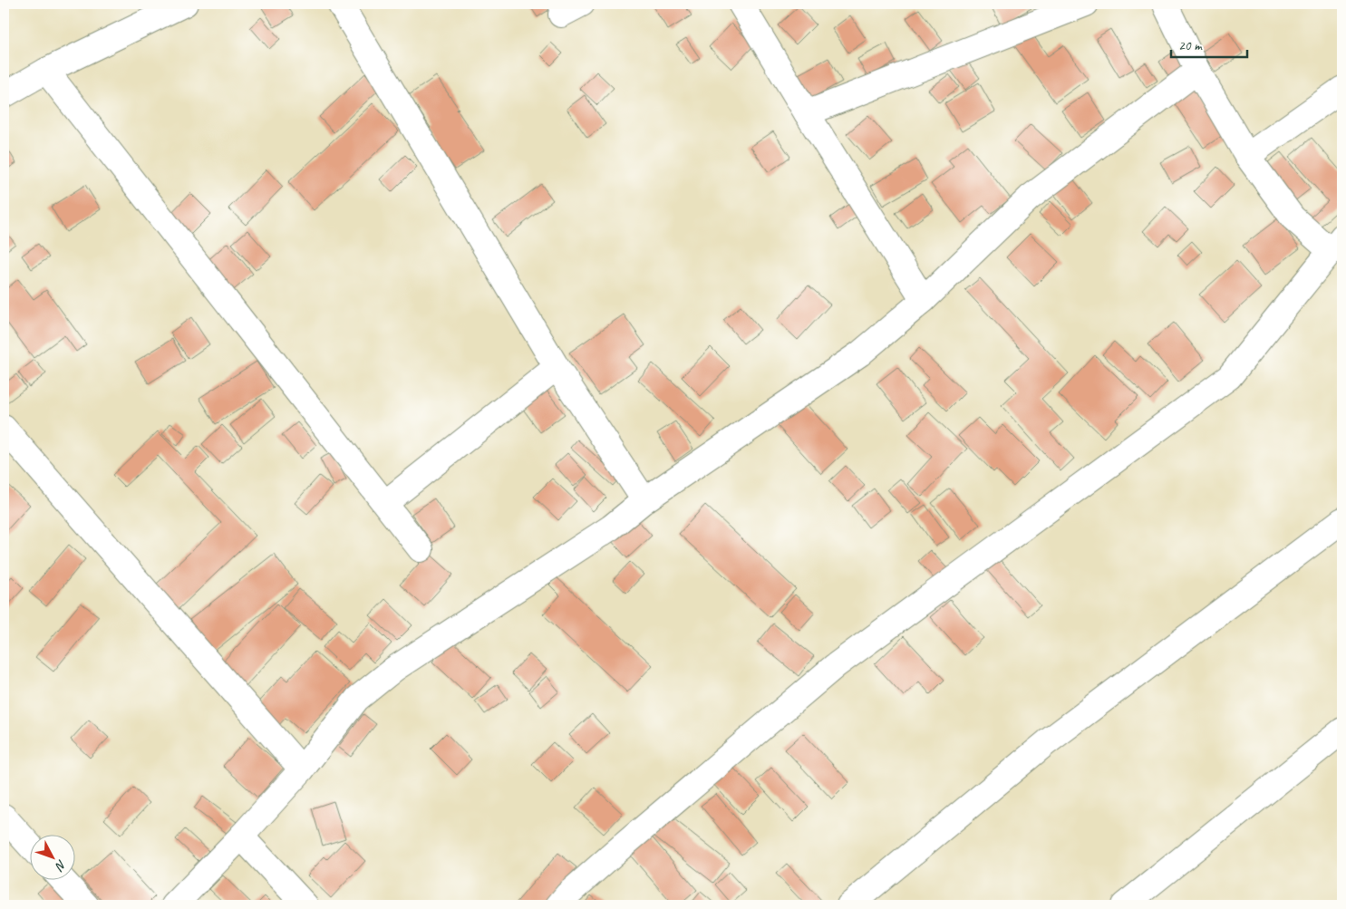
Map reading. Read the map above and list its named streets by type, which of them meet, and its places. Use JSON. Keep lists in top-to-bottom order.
{
  "scale_bar": "20 m",
  "north": "bottom right"
}
